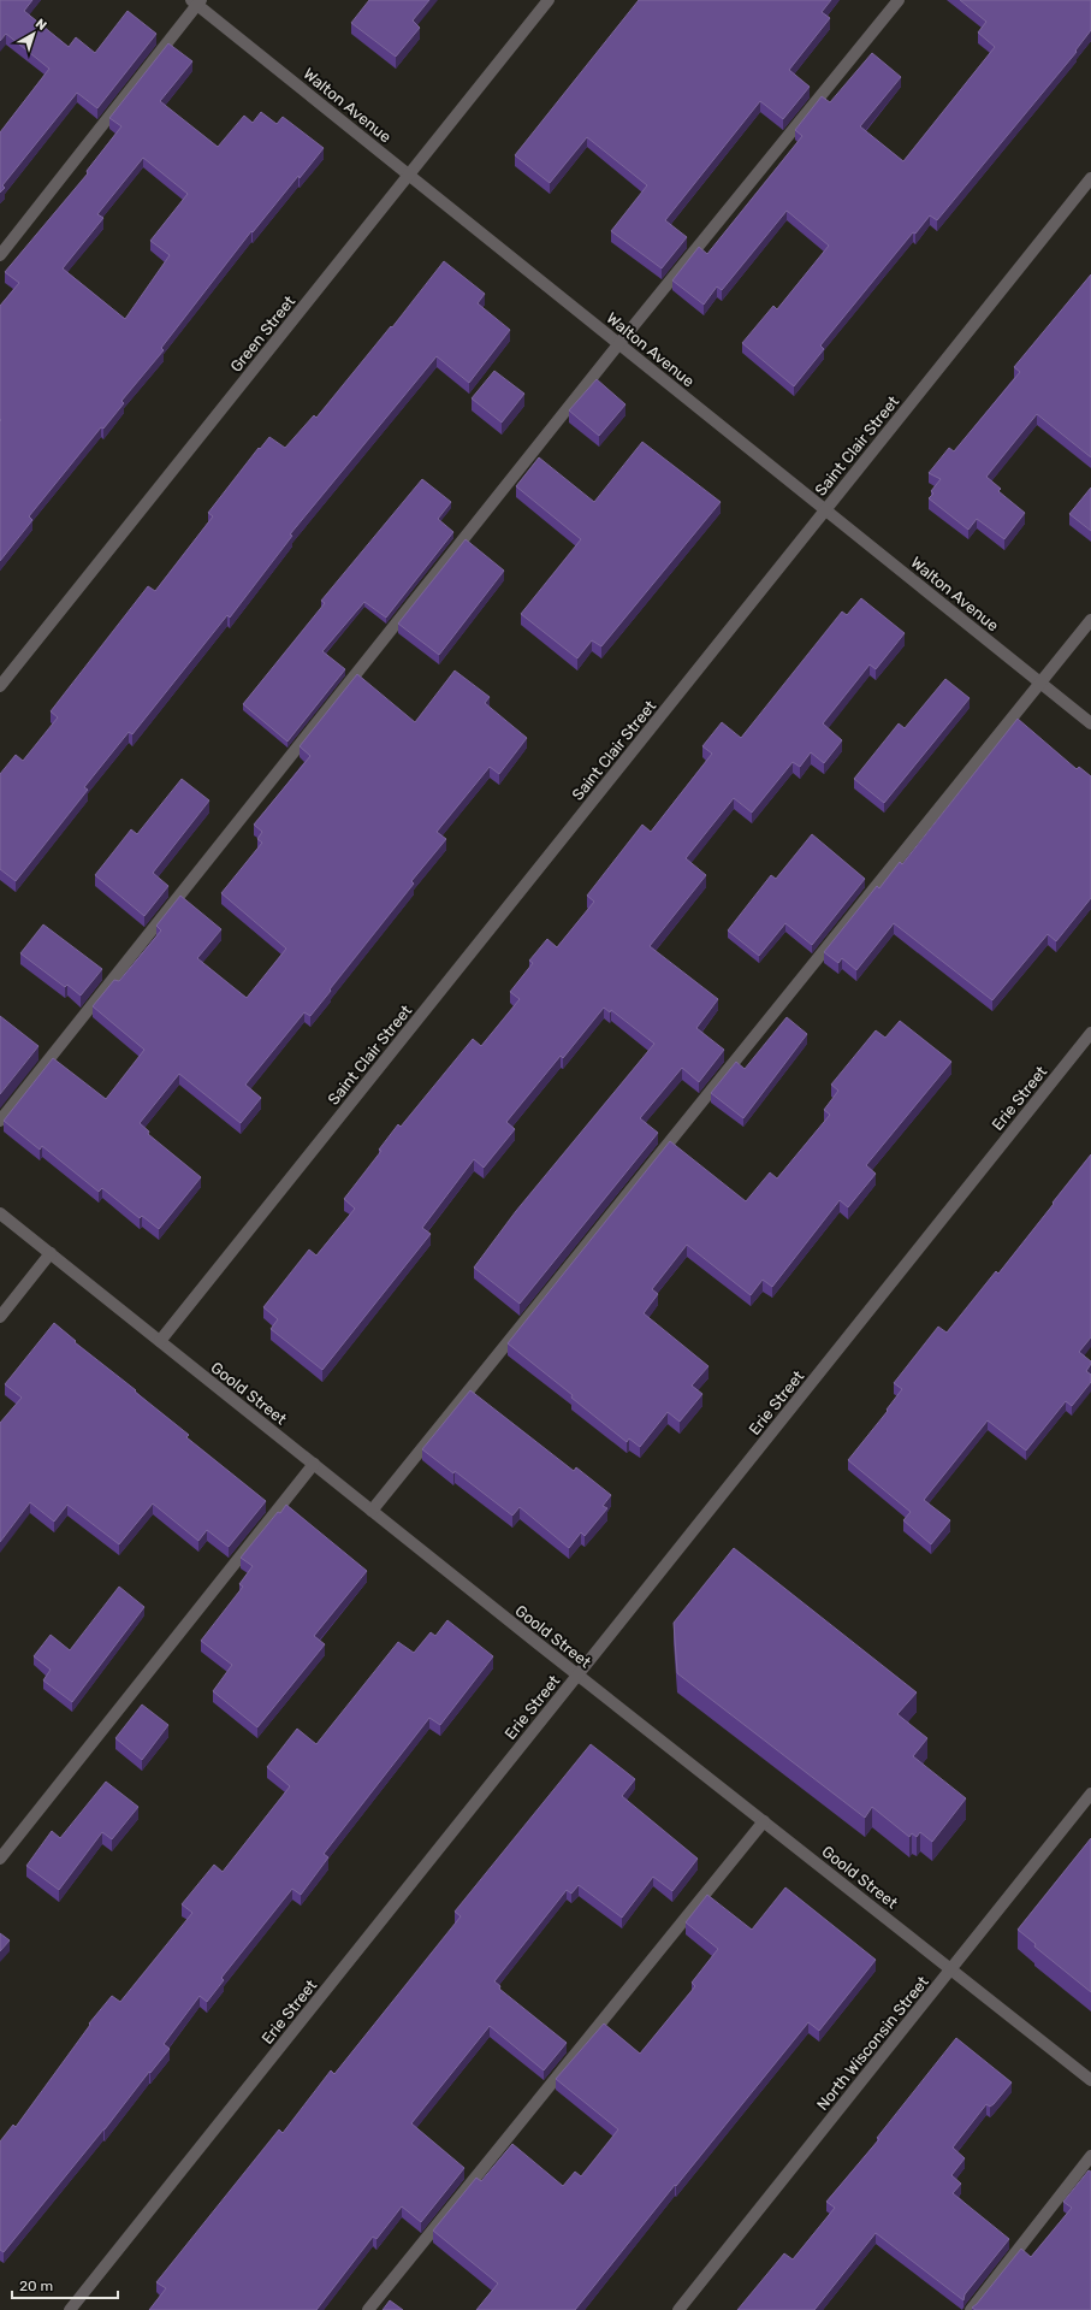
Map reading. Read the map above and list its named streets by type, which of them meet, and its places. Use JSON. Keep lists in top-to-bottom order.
{
  "streets": {
    "street": [
      "Walton Avenue",
      "Green Street",
      "Saint Clair Street",
      "Erie Street",
      "Goold Street",
      "North Wisconsin Street"
    ]
  },
  "crossings": [
    ["Walton Avenue", "Green Street"],
    ["Walton Avenue", "Saint Clair Street"],
    ["Saint Clair Street", "Goold Street"],
    ["Erie Street", "Goold Street"],
    ["Goold Street", "North Wisconsin Street"]
  ],
  "scale_bar": "20 m",
  "north": "top right"
}
